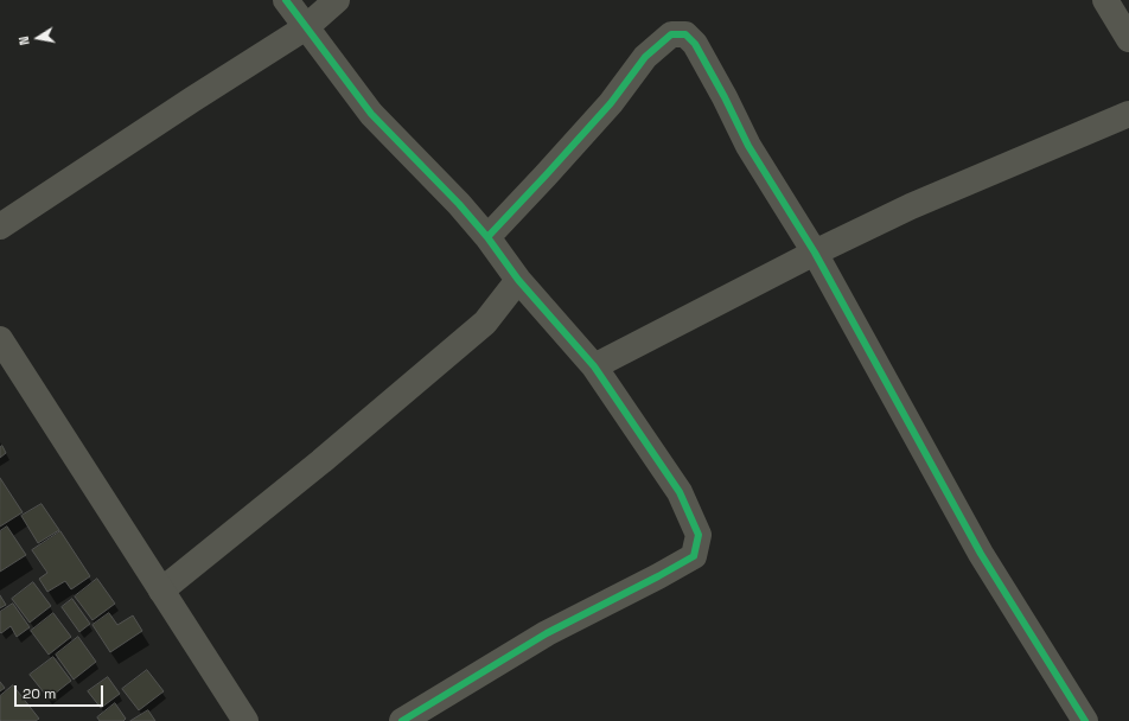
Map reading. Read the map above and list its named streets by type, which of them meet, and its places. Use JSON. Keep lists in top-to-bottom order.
{
  "scale_bar": "20 m",
  "north": "left"
}
